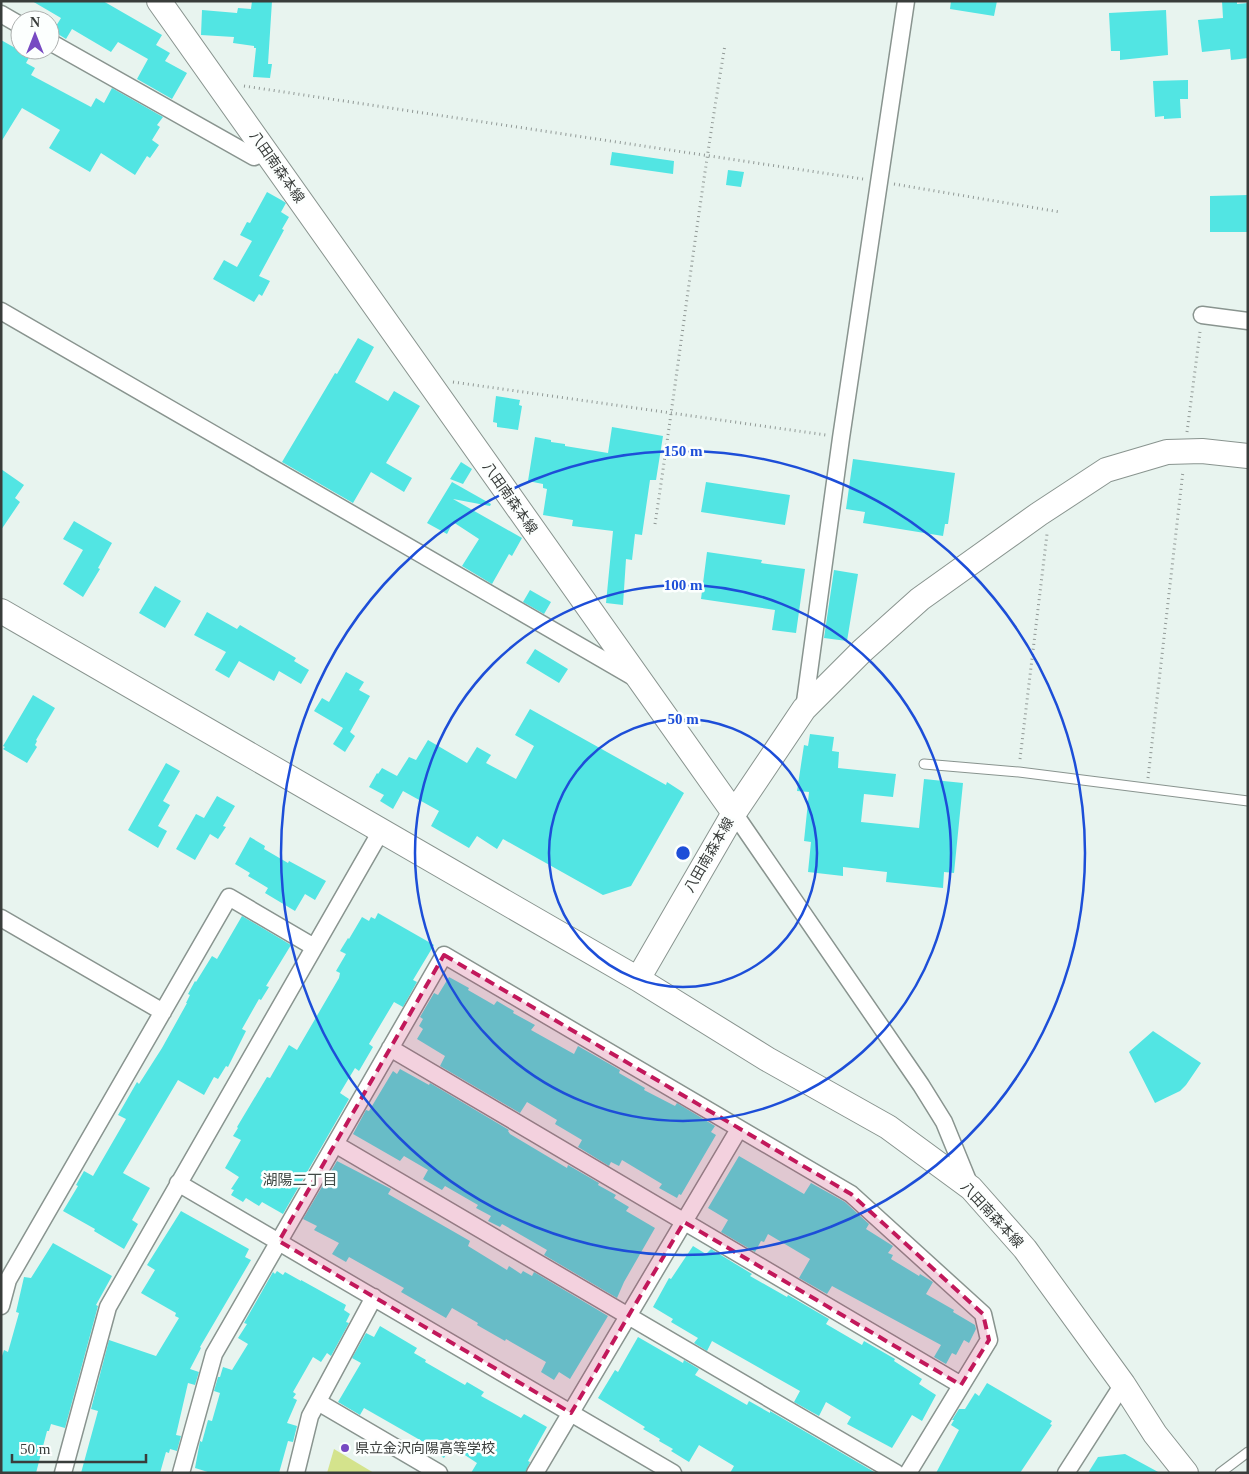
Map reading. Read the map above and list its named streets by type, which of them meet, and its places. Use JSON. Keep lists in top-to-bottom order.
{
  "streets": {
    "main road": ["八田南森本線"]
  },
  "districts": ["湖陽二丁目"],
  "places": ["県立金沢向陽高等学校"],
  "scale_bar": "50 m",
  "north": "top",
  "rings": ["150 m", "100 m", "50 m"]
}
